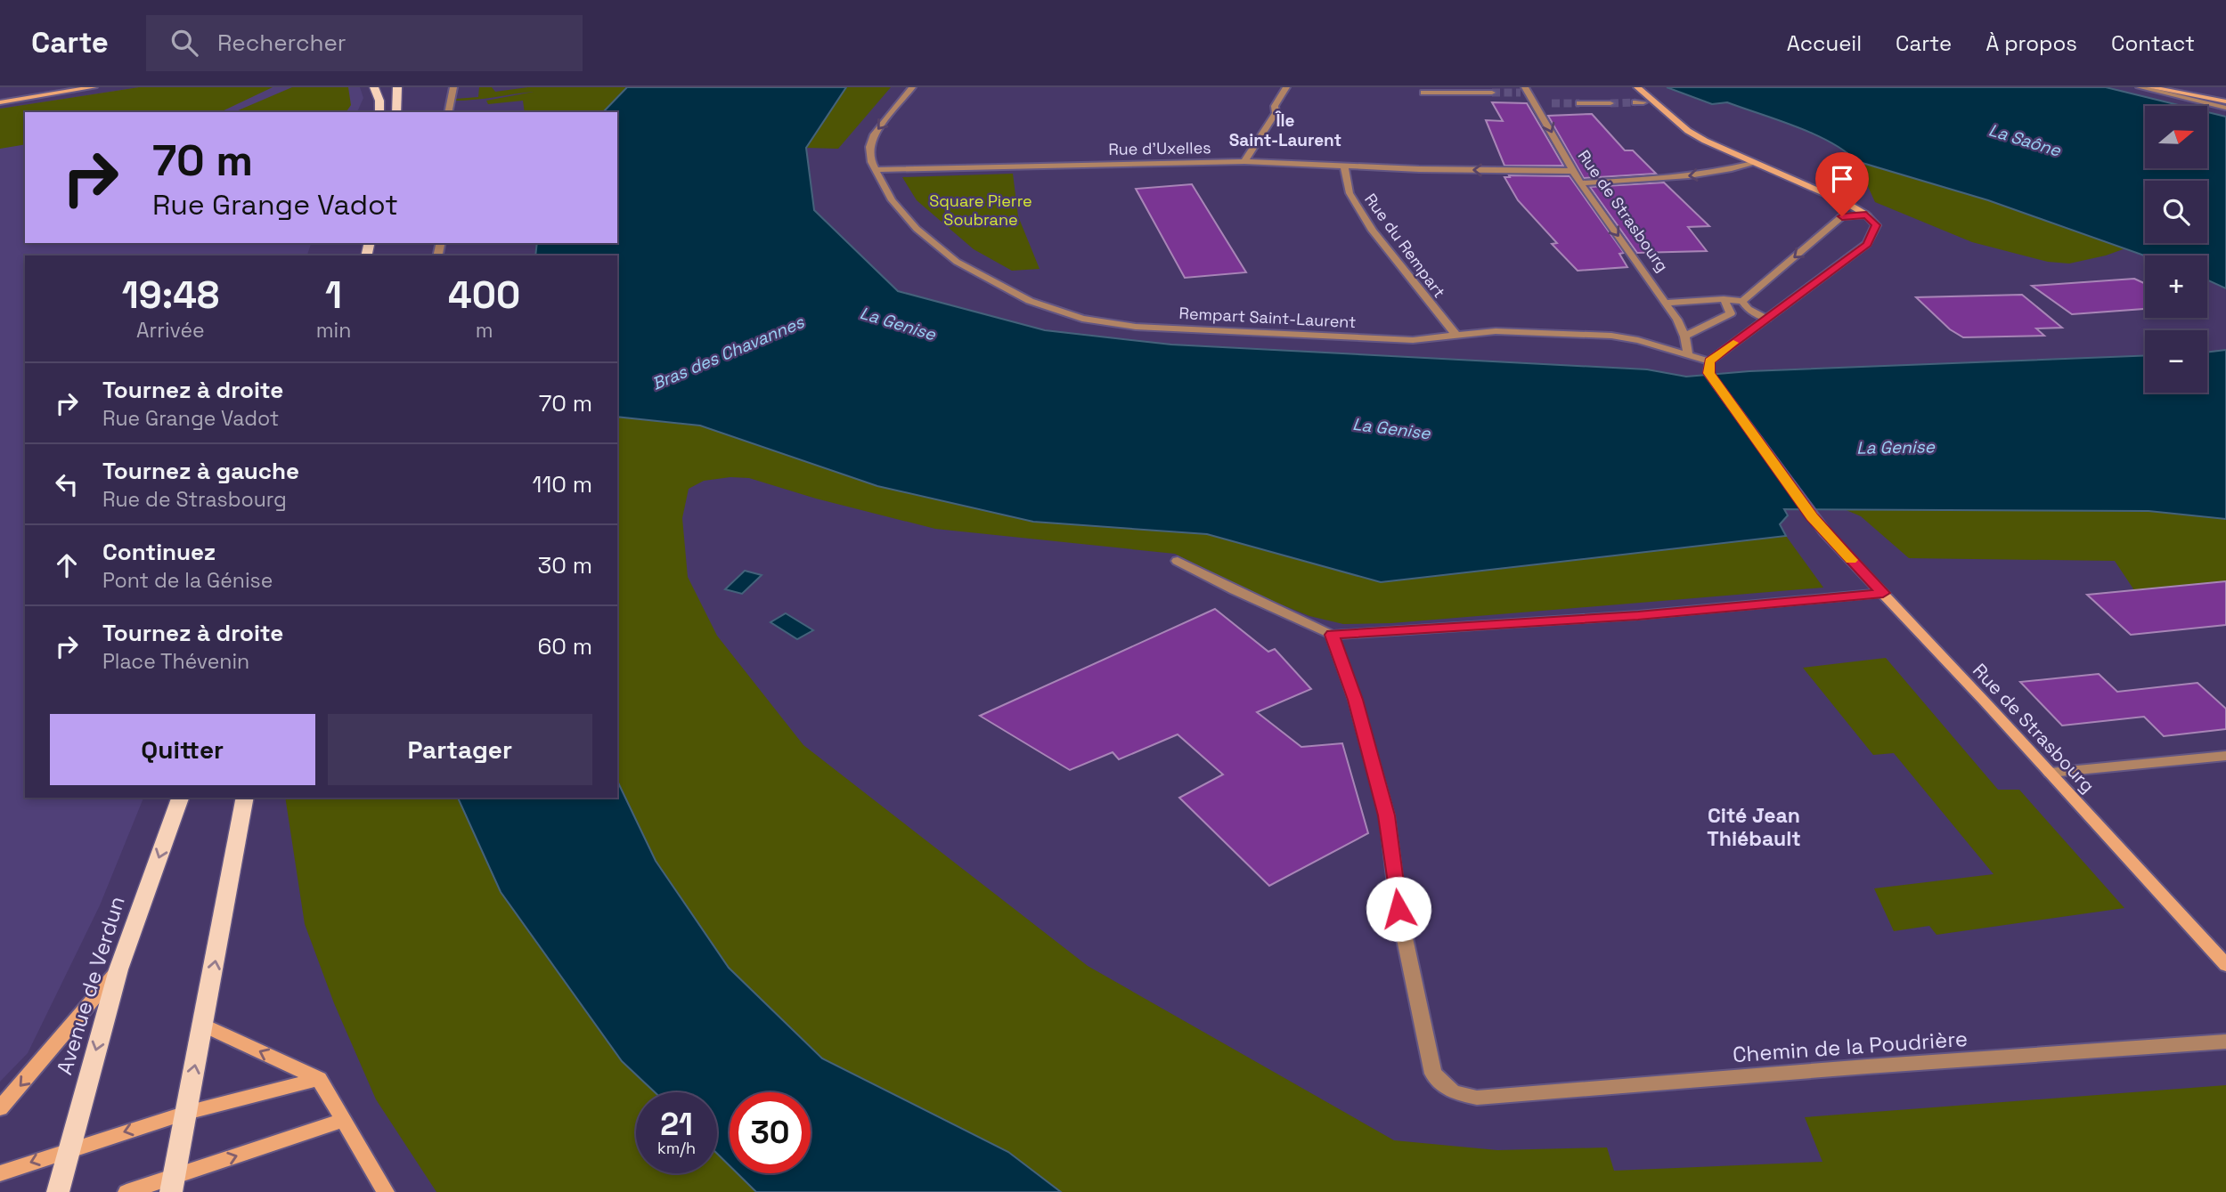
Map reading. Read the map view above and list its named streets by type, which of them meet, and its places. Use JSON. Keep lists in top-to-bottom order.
{
  "streets": {
    "main road": ["Rue de Strasbourg", "Avenue de Verdun"],
    "street": [
      "Rue d'Uxelles",
      "Rue du Rempart",
      "Rempart Saint-Laurent",
      "Chemin de la Poudrière"
    ]
  },
  "crossings": [
    ["Rue d'Uxelles", "Rue de Strasbourg"],
    ["Rue d'Uxelles", "Rue du Rempart"],
    ["Rue d'Uxelles", "Rempart Saint-Laurent"],
    ["Rue de Strasbourg", "Rempart Saint-Laurent"],
    ["Rue du Rempart", "Rempart Saint-Laurent"]
  ],
  "districts": ["Île Saint-Laurent", "Cité Jean Thiébault"],
  "water": ["La Saône", "La Genise", "Bras des Chavannes"],
  "parks": ["Square Pierre Soubrane"],
  "north": "right",
  "page": {
    "header": "Carte",
    "search": "Rechercher",
    "nav": [
      "Accueil",
      "Carte",
      "À propos",
      "Contact"
    ],
    "map_buttons": ["+", "−"],
    "turn": ["70 m", "Rue Grange Vadot"],
    "eta": [
      "19:48",
      "Arrivée",
      "1",
      "min",
      "400",
      "m"
    ],
    "list": [
      {
        "name": "Tournez à droite",
        "note": "Rue Grange Vadot",
        "value": "70 m"
      },
      {
        "name": "Tournez à gauche",
        "note": "Rue de Strasbourg",
        "value": "110 m"
      },
      {
        "name": "Continuez",
        "note": "Pont de la Génise",
        "value": "30 m"
      },
      {
        "name": "Tournez à droite",
        "note": "Place Thévenin",
        "value": "60 m"
      }
    ],
    "buttons": ["Quitter", "Partager"],
    "speed": "21 km/h",
    "limit": "30"
  }
}
